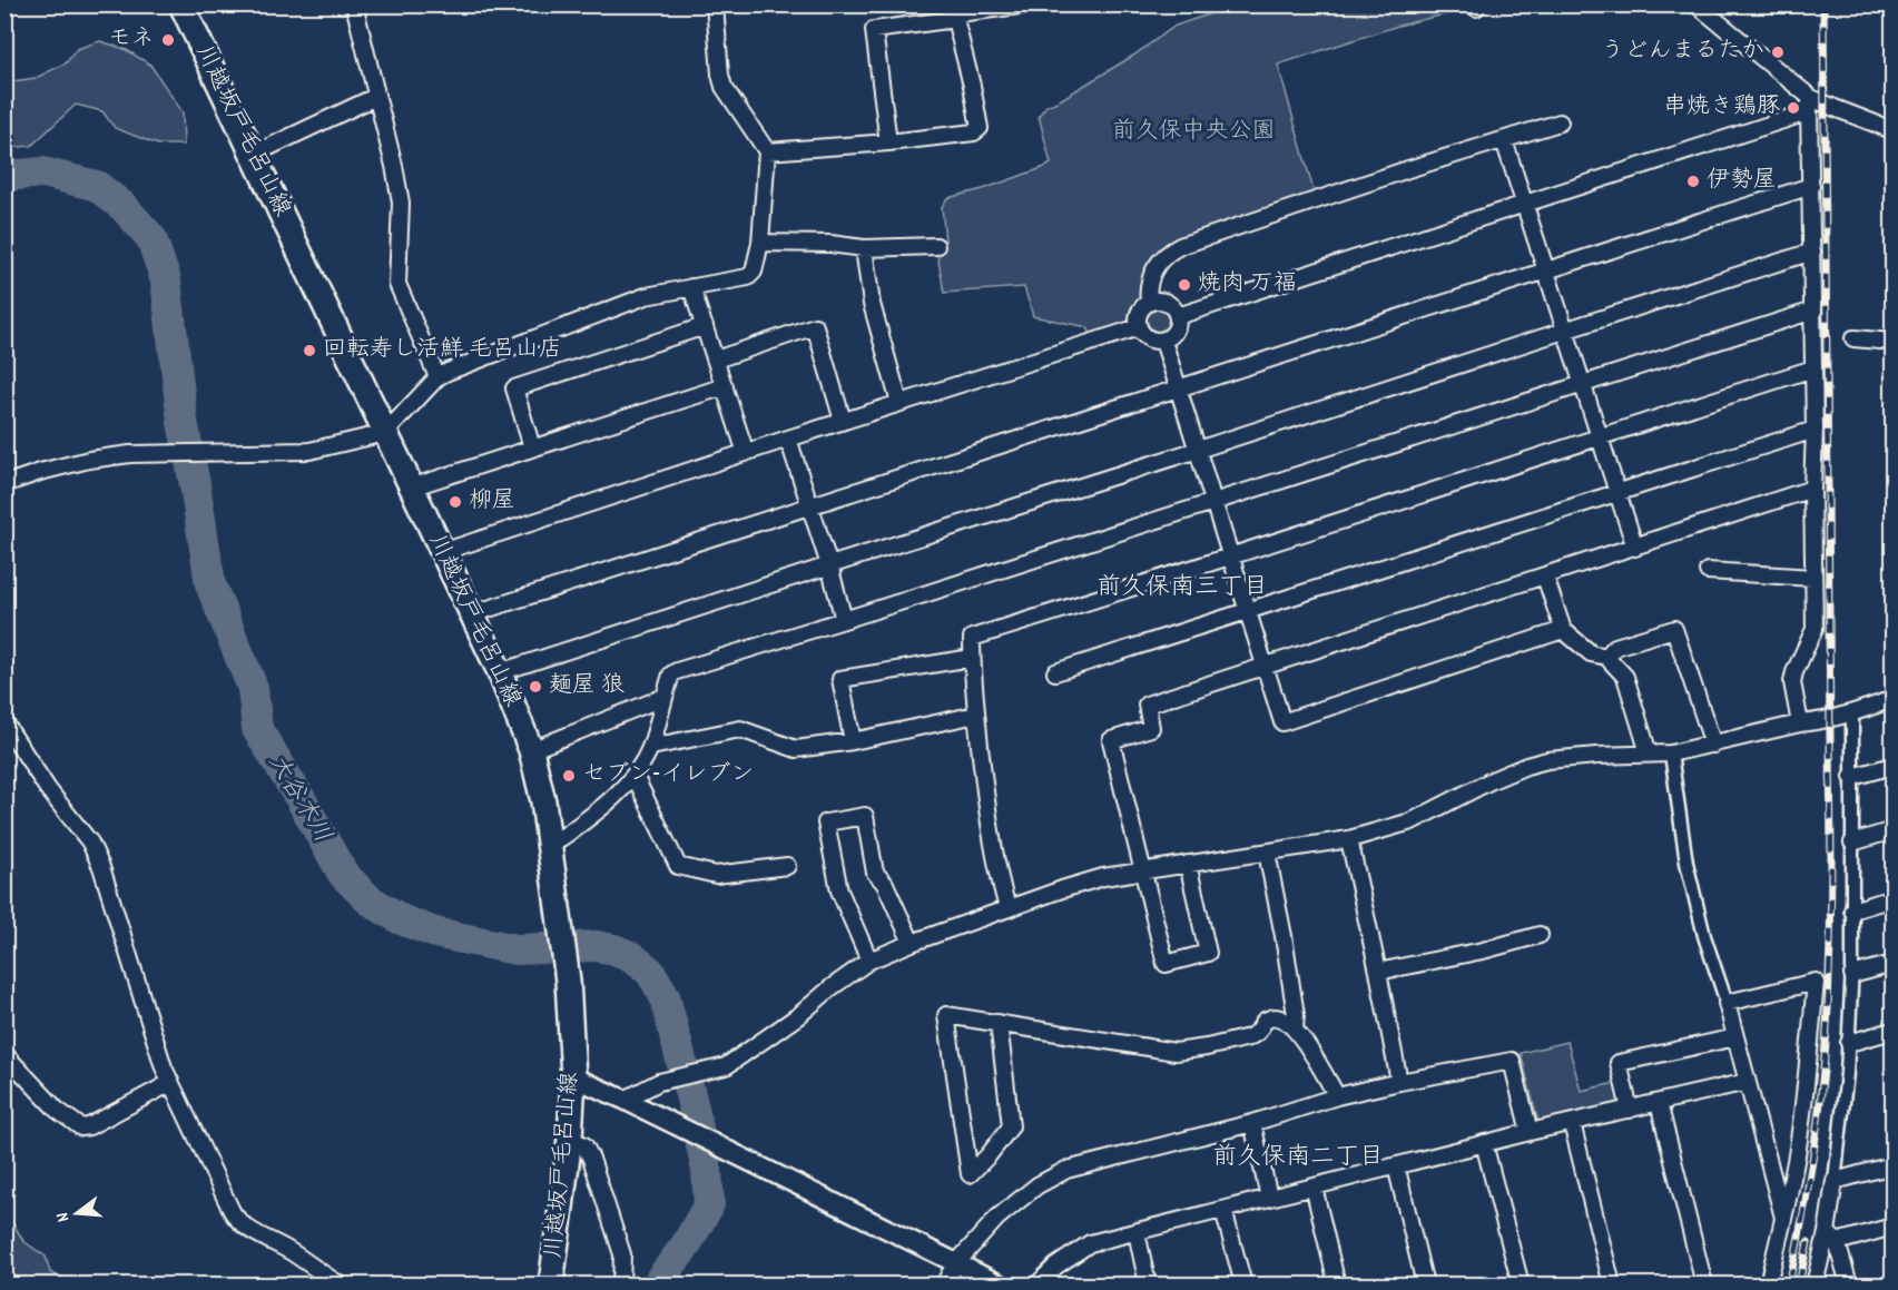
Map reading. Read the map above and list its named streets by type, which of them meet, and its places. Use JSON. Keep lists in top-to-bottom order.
{
  "streets": {
    "main road": ["川越坂戸毛呂山線"]
  },
  "districts": ["前久保南三丁目", "前久保南二丁目"],
  "water": ["大谷木川"],
  "parks": ["前久保中央公園"],
  "places": [
    "モネ",
    "うどんまるたか",
    "串焼き鶏豚",
    "伊勢屋",
    "焼肉 万福",
    "回転寿し活鮮 毛呂山店",
    "柳屋",
    "麺屋 狼",
    "セブン-イレブン"
  ],
  "north": "left"
}
